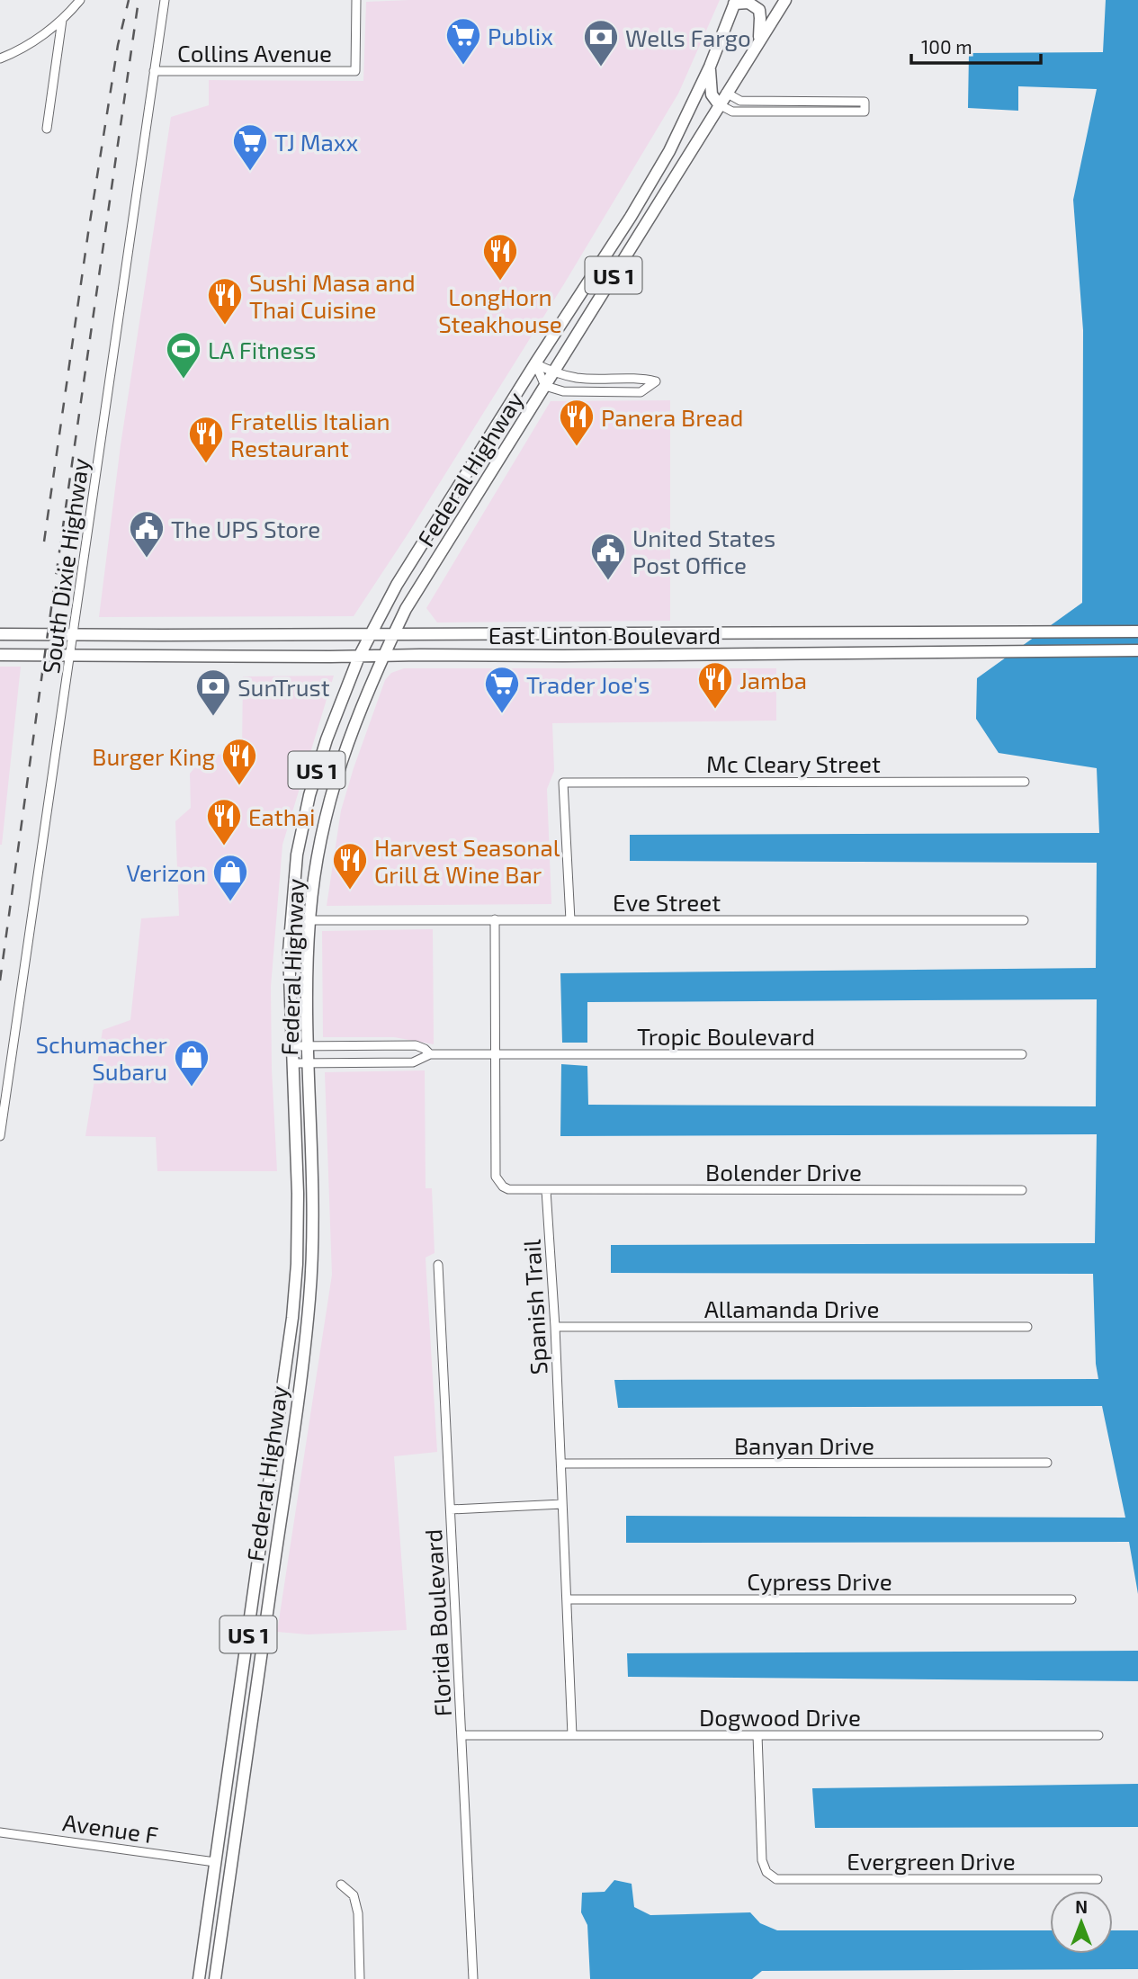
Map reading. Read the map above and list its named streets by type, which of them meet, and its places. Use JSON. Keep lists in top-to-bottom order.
{
  "streets": {
    "main road": ["US 1", "Federal Highway", "East Linton Boulevard"],
    "street": [
      "Collins Avenue",
      "South Dixie Highway",
      "Mc Cleary Street",
      "Eve Street",
      "Tropic Boulevard",
      "Bolender Drive",
      "Spanish Trail",
      "Allamanda Drive",
      "Banyan Drive",
      "Cypress Drive",
      "Florida Boulevard",
      "Dogwood Drive",
      "Avenue F",
      "Evergreen Drive"
    ]
  },
  "crossings": [
    ["Collins Avenue", "South Dixie Highway"],
    ["US 1", "Federal Highway"],
    ["Federal Highway", "East Linton Boulevard"],
    ["Federal Highway", "Eve Street"],
    ["Federal Highway", "Tropic Boulevard"],
    ["Federal Highway", "Avenue F"],
    ["South Dixie Highway", "East Linton Boulevard"],
    ["Mc Cleary Street", "Eve Street"],
    ["Bolender Drive", "Spanish Trail"],
    ["Spanish Trail", "Allamanda Drive"],
    ["Spanish Trail", "Banyan Drive"],
    ["Spanish Trail", "Cypress Drive"],
    ["Spanish Trail", "Dogwood Drive"],
    ["Florida Boulevard", "Dogwood Drive"],
    ["Dogwood Drive", "Evergreen Drive"]
  ],
  "places": {
    "supermarket": ["Publix", "TJ Maxx", "Trader Joe's"],
    "bank": ["Wells Fargo", "SunTrust"],
    "restaurant": [
      "LongHorn Steakhouse",
      "Sushi Masa and Thai Cuisine",
      "Panera Bread",
      "Fratellis Italian Restaurant",
      "Jamba",
      "Burger King",
      "Eathai",
      "Harvest Seasonal Grill & Wine Bar"
    ],
    "sports": ["LA Fitness"],
    "public building": ["The UPS Store", "United States Post Office"],
    "shop": ["Verizon", "Schumacher Subaru"]
  },
  "scale_bar": "100 m",
  "north": "top"
}
